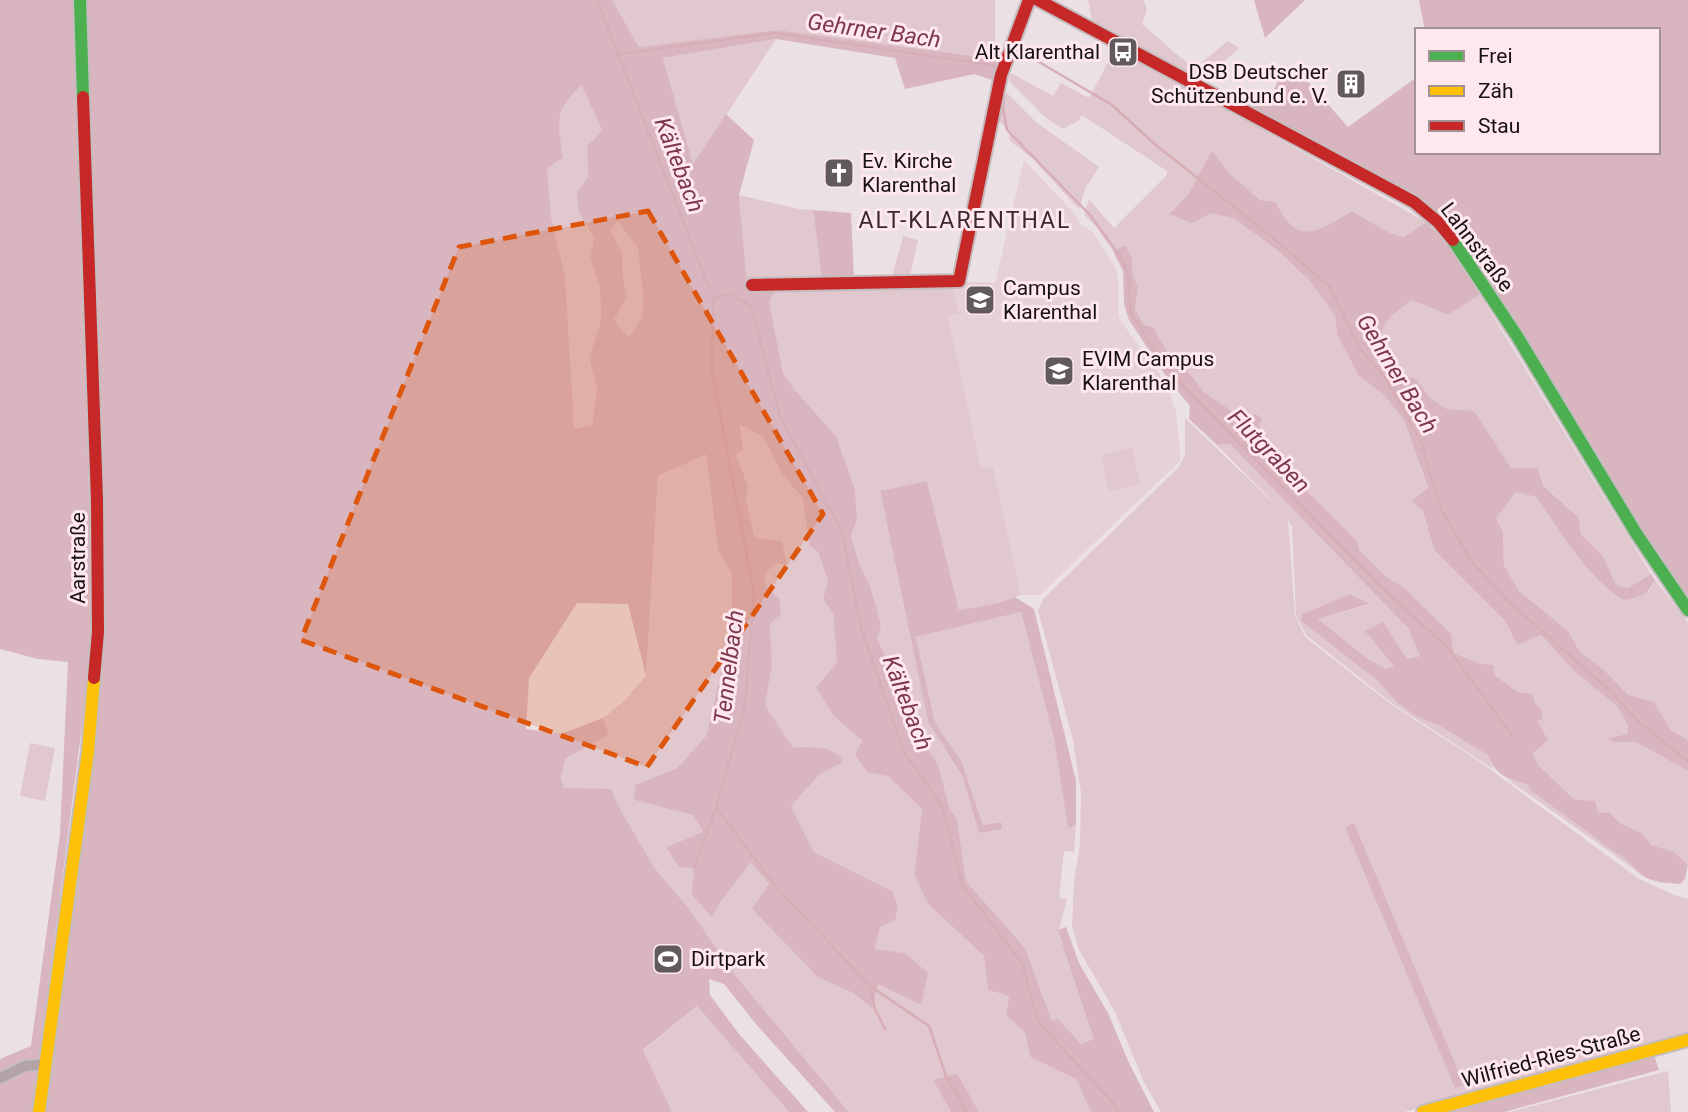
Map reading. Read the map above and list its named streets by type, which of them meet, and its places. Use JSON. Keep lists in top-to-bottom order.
{
  "streets": {
    "main road": ["Lahnstraße", "Aarstraße", "Wilfried-Ries-Straße"]
  },
  "districts": ["ALT-KLARENTHAL"],
  "water": [
    "Gehrner Bach",
    "Kältebach",
    "Flutgraben",
    "Tennelbach"
  ],
  "places": {
    "bus stop": ["Alt Klarenthal"],
    "building": ["DSB Deutscher Schützenbund e. V."],
    "church": ["Ev. Kirche Klarenthal"],
    "school or university": ["Campus Klarenthal", "EVIM Campus Klarenthal"],
    "sports": ["Dirtpark"]
  },
  "legend": ["Frei", "Zäh", "Stau"]
}
